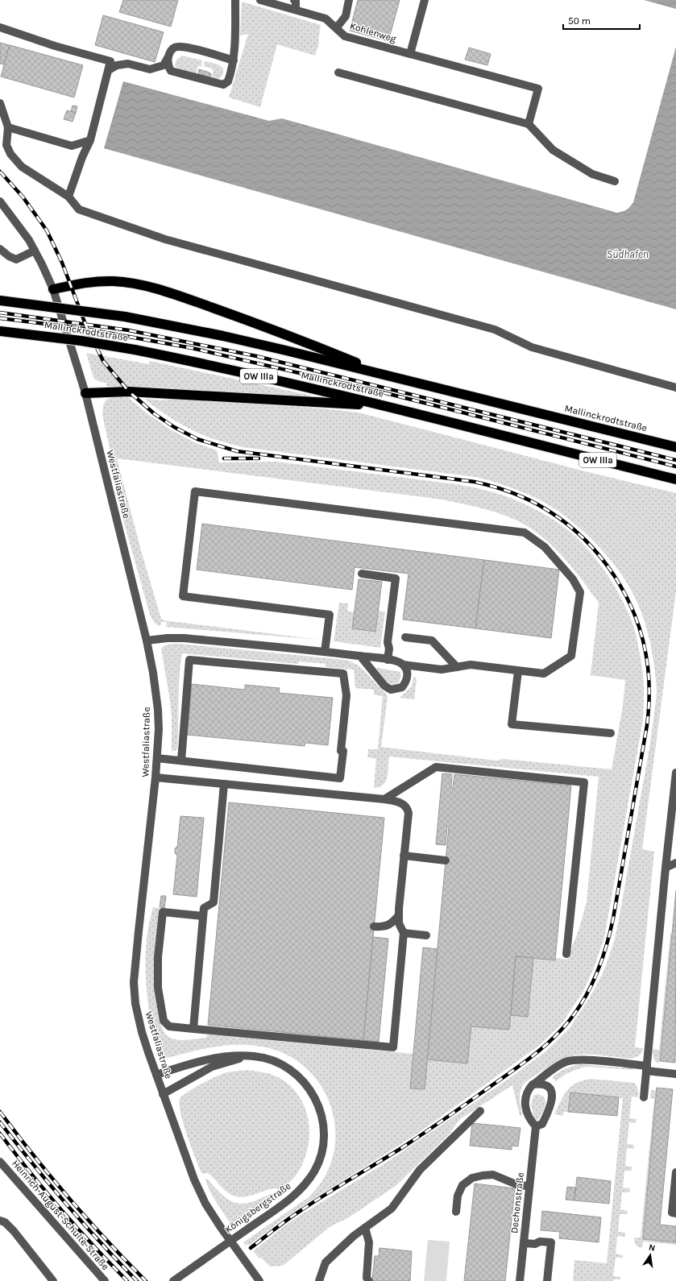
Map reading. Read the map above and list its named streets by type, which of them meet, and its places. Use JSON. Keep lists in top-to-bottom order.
{
  "streets": {
    "highway": ["Mallinckrodtstraße", "OW IIIa"],
    "street": [
      "Kohlenweg",
      "Westfaliastraße",
      "Dechenstraße",
      "Königsbergstraße",
      "Heinrich-August-Schulte-Straße"
    ]
  },
  "crossings": [
    ["Westfaliastraße", "Königsbergstraße"]
  ],
  "water": ["Südhafen"],
  "scale_bar": "50 m",
  "north": "top"
}
